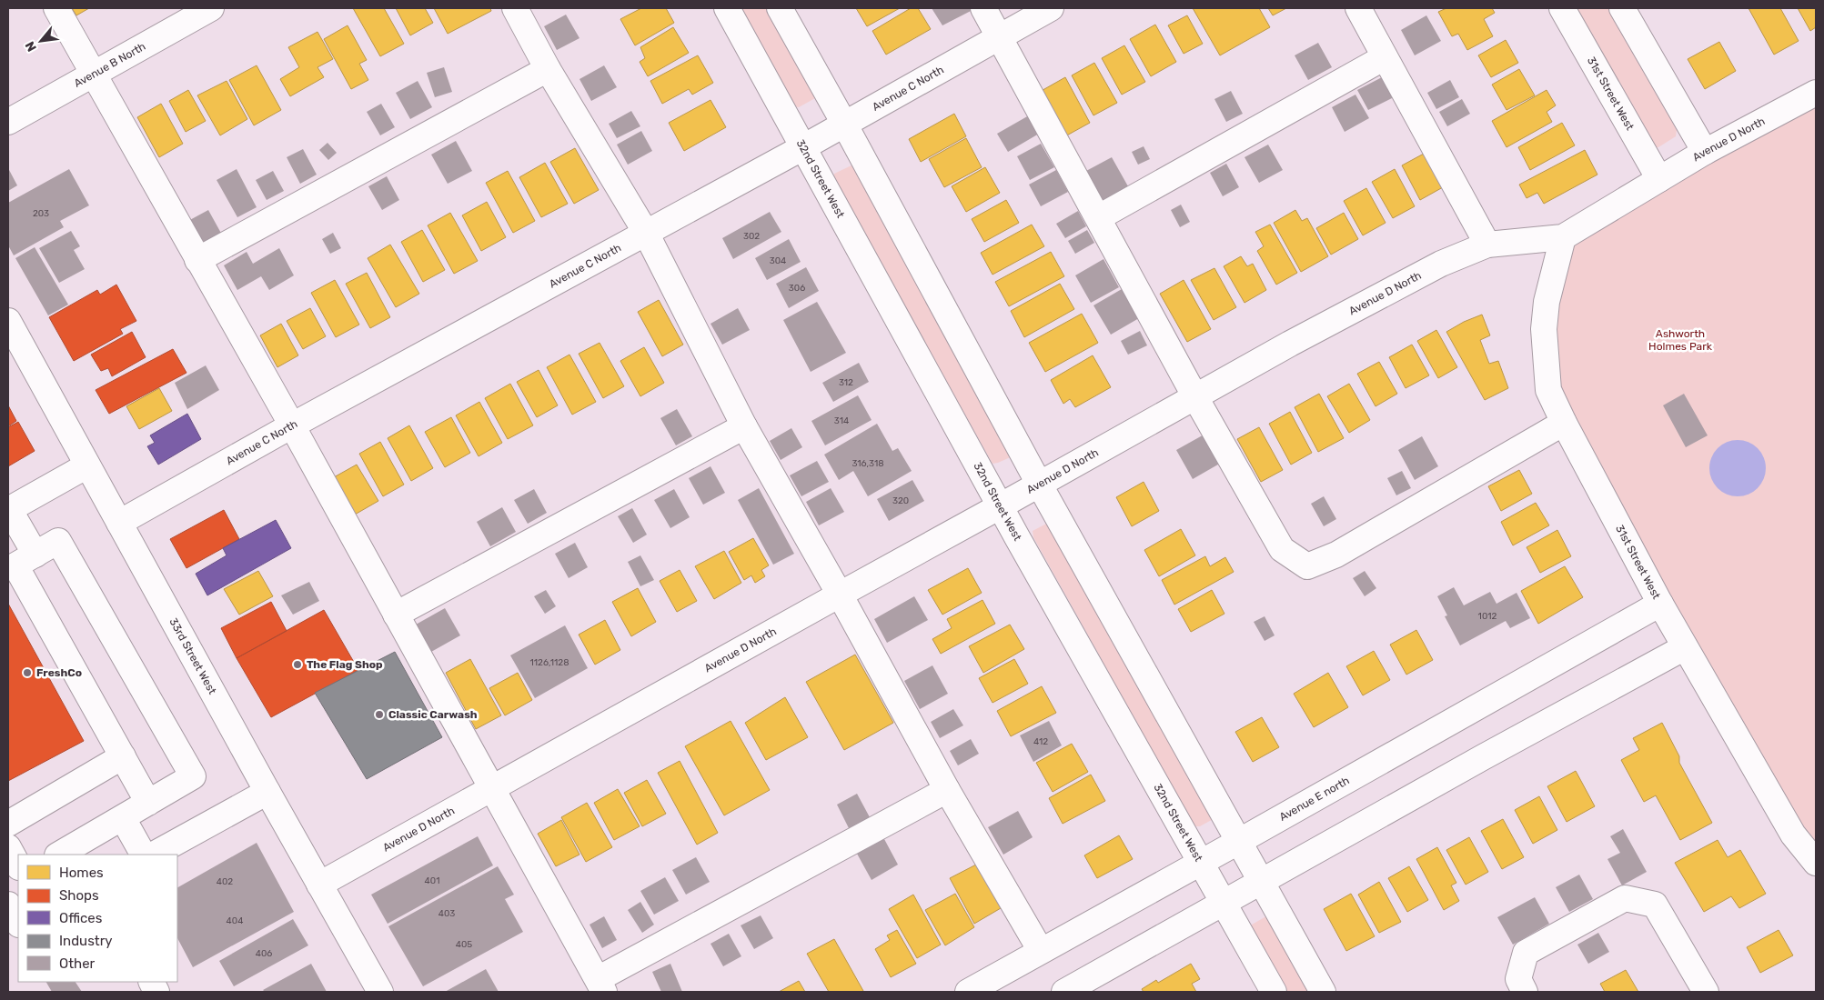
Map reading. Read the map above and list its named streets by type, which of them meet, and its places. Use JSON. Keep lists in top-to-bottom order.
{
  "streets": {
    "street": [
      "Avenue B North",
      "Avenue C North",
      "31st Street West",
      "Avenue D North",
      "32nd Street West",
      "33rd Street West",
      "Avenue E north"
    ]
  },
  "crossings": [
    ["Avenue C North", "32nd Street West"],
    ["Avenue C North", "33rd Street West"],
    ["31st Street West", "Avenue D North"],
    ["31st Street West", "Avenue E north"],
    ["Avenue D North", "32nd Street West"],
    ["Avenue D North", "33rd Street West"],
    ["32nd Street West", "Avenue E north"]
  ],
  "parks": ["Ashworth Holmes Park"],
  "places": ["The Flag Shop", "FreshCo", "Classic Carwash"],
  "house_numbers": [
    "203",
    "302",
    "304",
    "306",
    "312",
    "314",
    "316,318",
    "320",
    "1012",
    "1126,1128",
    "412",
    "401",
    "402",
    "403",
    "404",
    "405",
    "406"
  ],
  "legend": [
    "Homes",
    "Shops",
    "Offices",
    "Industry",
    "Other"
  ],
  "north": "bottom left"
}
